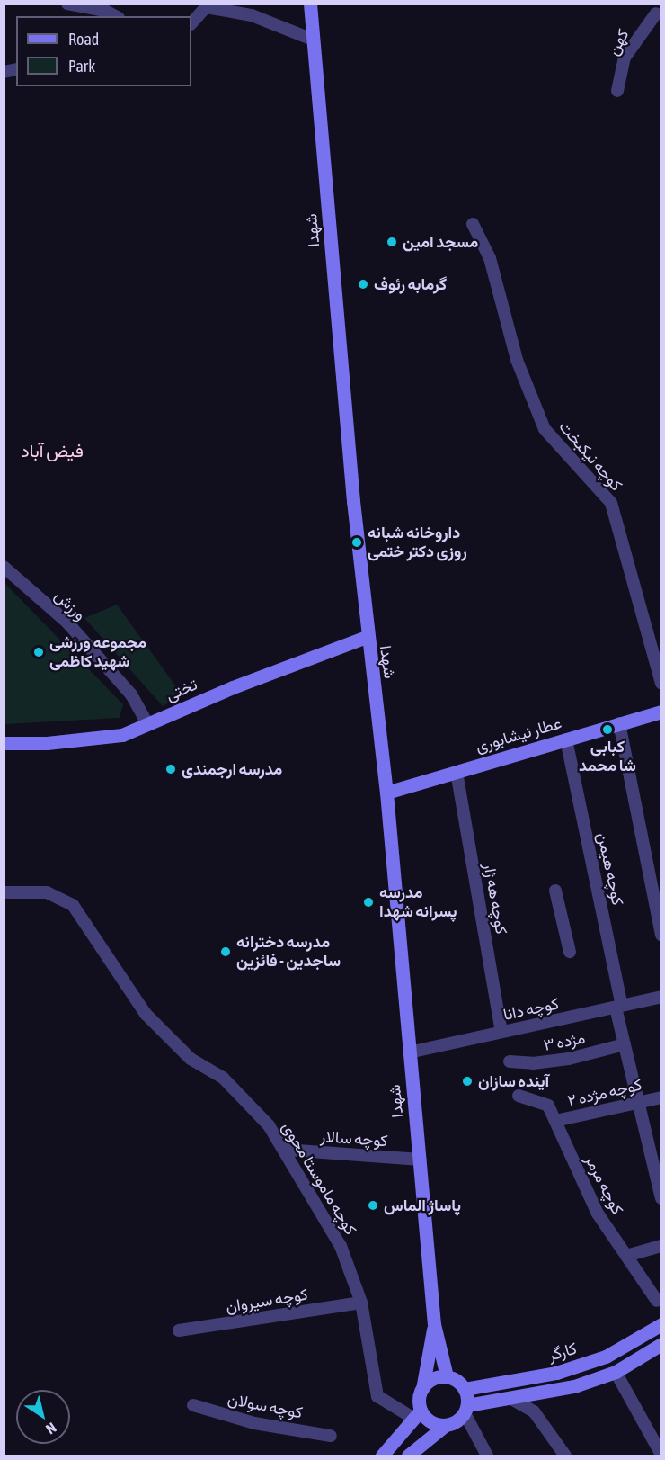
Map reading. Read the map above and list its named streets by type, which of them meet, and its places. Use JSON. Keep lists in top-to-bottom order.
{
  "streets": {
    "main road": [
      "شهدا",
      "تختی",
      "عطار نیشابوری",
      "کارگر"
    ],
    "street": [
      "کهن",
      "کوچه نیکبخت",
      "ورزش",
      "کوچه هیمن",
      "کوچه هه ژار",
      "کوچه دانا",
      "مژده ۳",
      "کوچه مژده ۲",
      "کوچه سالار",
      "کوچه ماموستا محوی",
      "کوچه مرمر",
      "کوچه سیروان",
      "کوچه سولان"
    ]
  },
  "crossings": [
    ["شهدا", "تختی"],
    ["شهدا", "عطار نیشابوری"],
    ["شهدا", "کوچه دانا"],
    ["شهدا", "کوچه سالار"],
    ["ورزش", "تختی"],
    ["عطار نیشابوری", "کوچه هیمن"],
    ["عطار نیشابوری", "کوچه هه ژار"],
    ["کوچه هیمن", "کوچه دانا"],
    ["کوچه هیمن", "مژده ۳"],
    ["کوچه هیمن", "کوچه مژده ۲"],
    ["کوچه هه ژار", "کوچه دانا"],
    ["کوچه مژده ۲", "کوچه مرمر"],
    ["کوچه سالار", "کوچه ماموستا محوی"],
    ["کوچه ماموستا محوی", "کوچه سیروان"],
    ["کوچه ماموستا محوی", "کارگر"]
  ],
  "districts": ["فیض آباد"],
  "places": [
    "مسجد امین",
    "گرمابه رئوف",
    "داروخانه شبانه روزی دکتر ختمی",
    "مجموعه ورزشی شهید کاظمی",
    "کبابی شا محمد",
    "مدرسه ارجمندی",
    "مدرسه پسرانه شهدا",
    "مدرسه دخترانه ساجدین - فائزین",
    "آینده سازان",
    "پاساژ الماس"
  ],
  "legend": ["Road", "Park"],
  "north": "bottom right"
}
